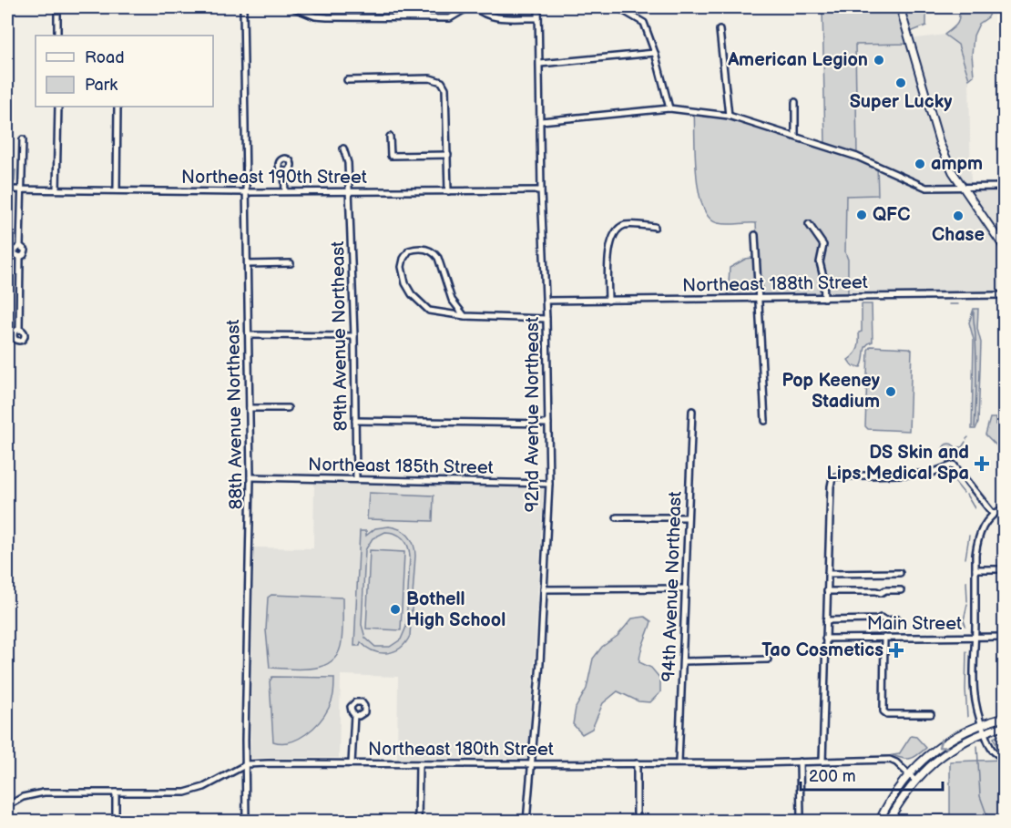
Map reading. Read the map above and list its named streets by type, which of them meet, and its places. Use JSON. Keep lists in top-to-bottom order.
{
  "streets": {
    "street": [
      "Northeast 190th Street",
      "Northeast 188th Street",
      "89th Avenue Northeast",
      "88th Avenue Northeast",
      "92nd Avenue Northeast",
      "Northeast 185th Street",
      "94th Avenue Northeast",
      "Main Street",
      "Northeast 180th Street"
    ]
  },
  "crossings": [
    ["Northeast 190th Street", "89th Avenue Northeast"],
    ["Northeast 190th Street", "88th Avenue Northeast"],
    ["Northeast 190th Street", "92nd Avenue Northeast"],
    ["Northeast 188th Street", "92nd Avenue Northeast"],
    ["89th Avenue Northeast", "Northeast 185th Street"],
    ["88th Avenue Northeast", "Northeast 185th Street"],
    ["88th Avenue Northeast", "Northeast 180th Street"],
    ["92nd Avenue Northeast", "Northeast 185th Street"],
    ["92nd Avenue Northeast", "Northeast 180th Street"],
    ["94th Avenue Northeast", "Northeast 180th Street"]
  ],
  "places": {
    "other": [
      "American Legion",
      "Super Lucky",
      "ampm",
      "QFC",
      "Chase",
      "Pop Keeney Stadium",
      "Bothell High School"
    ],
    "health": ["DS Skin and Lips Medical Spa", "Tao Cosmetics"]
  },
  "legend": ["Road", "Park"],
  "scale_bar": "200 m"
}
